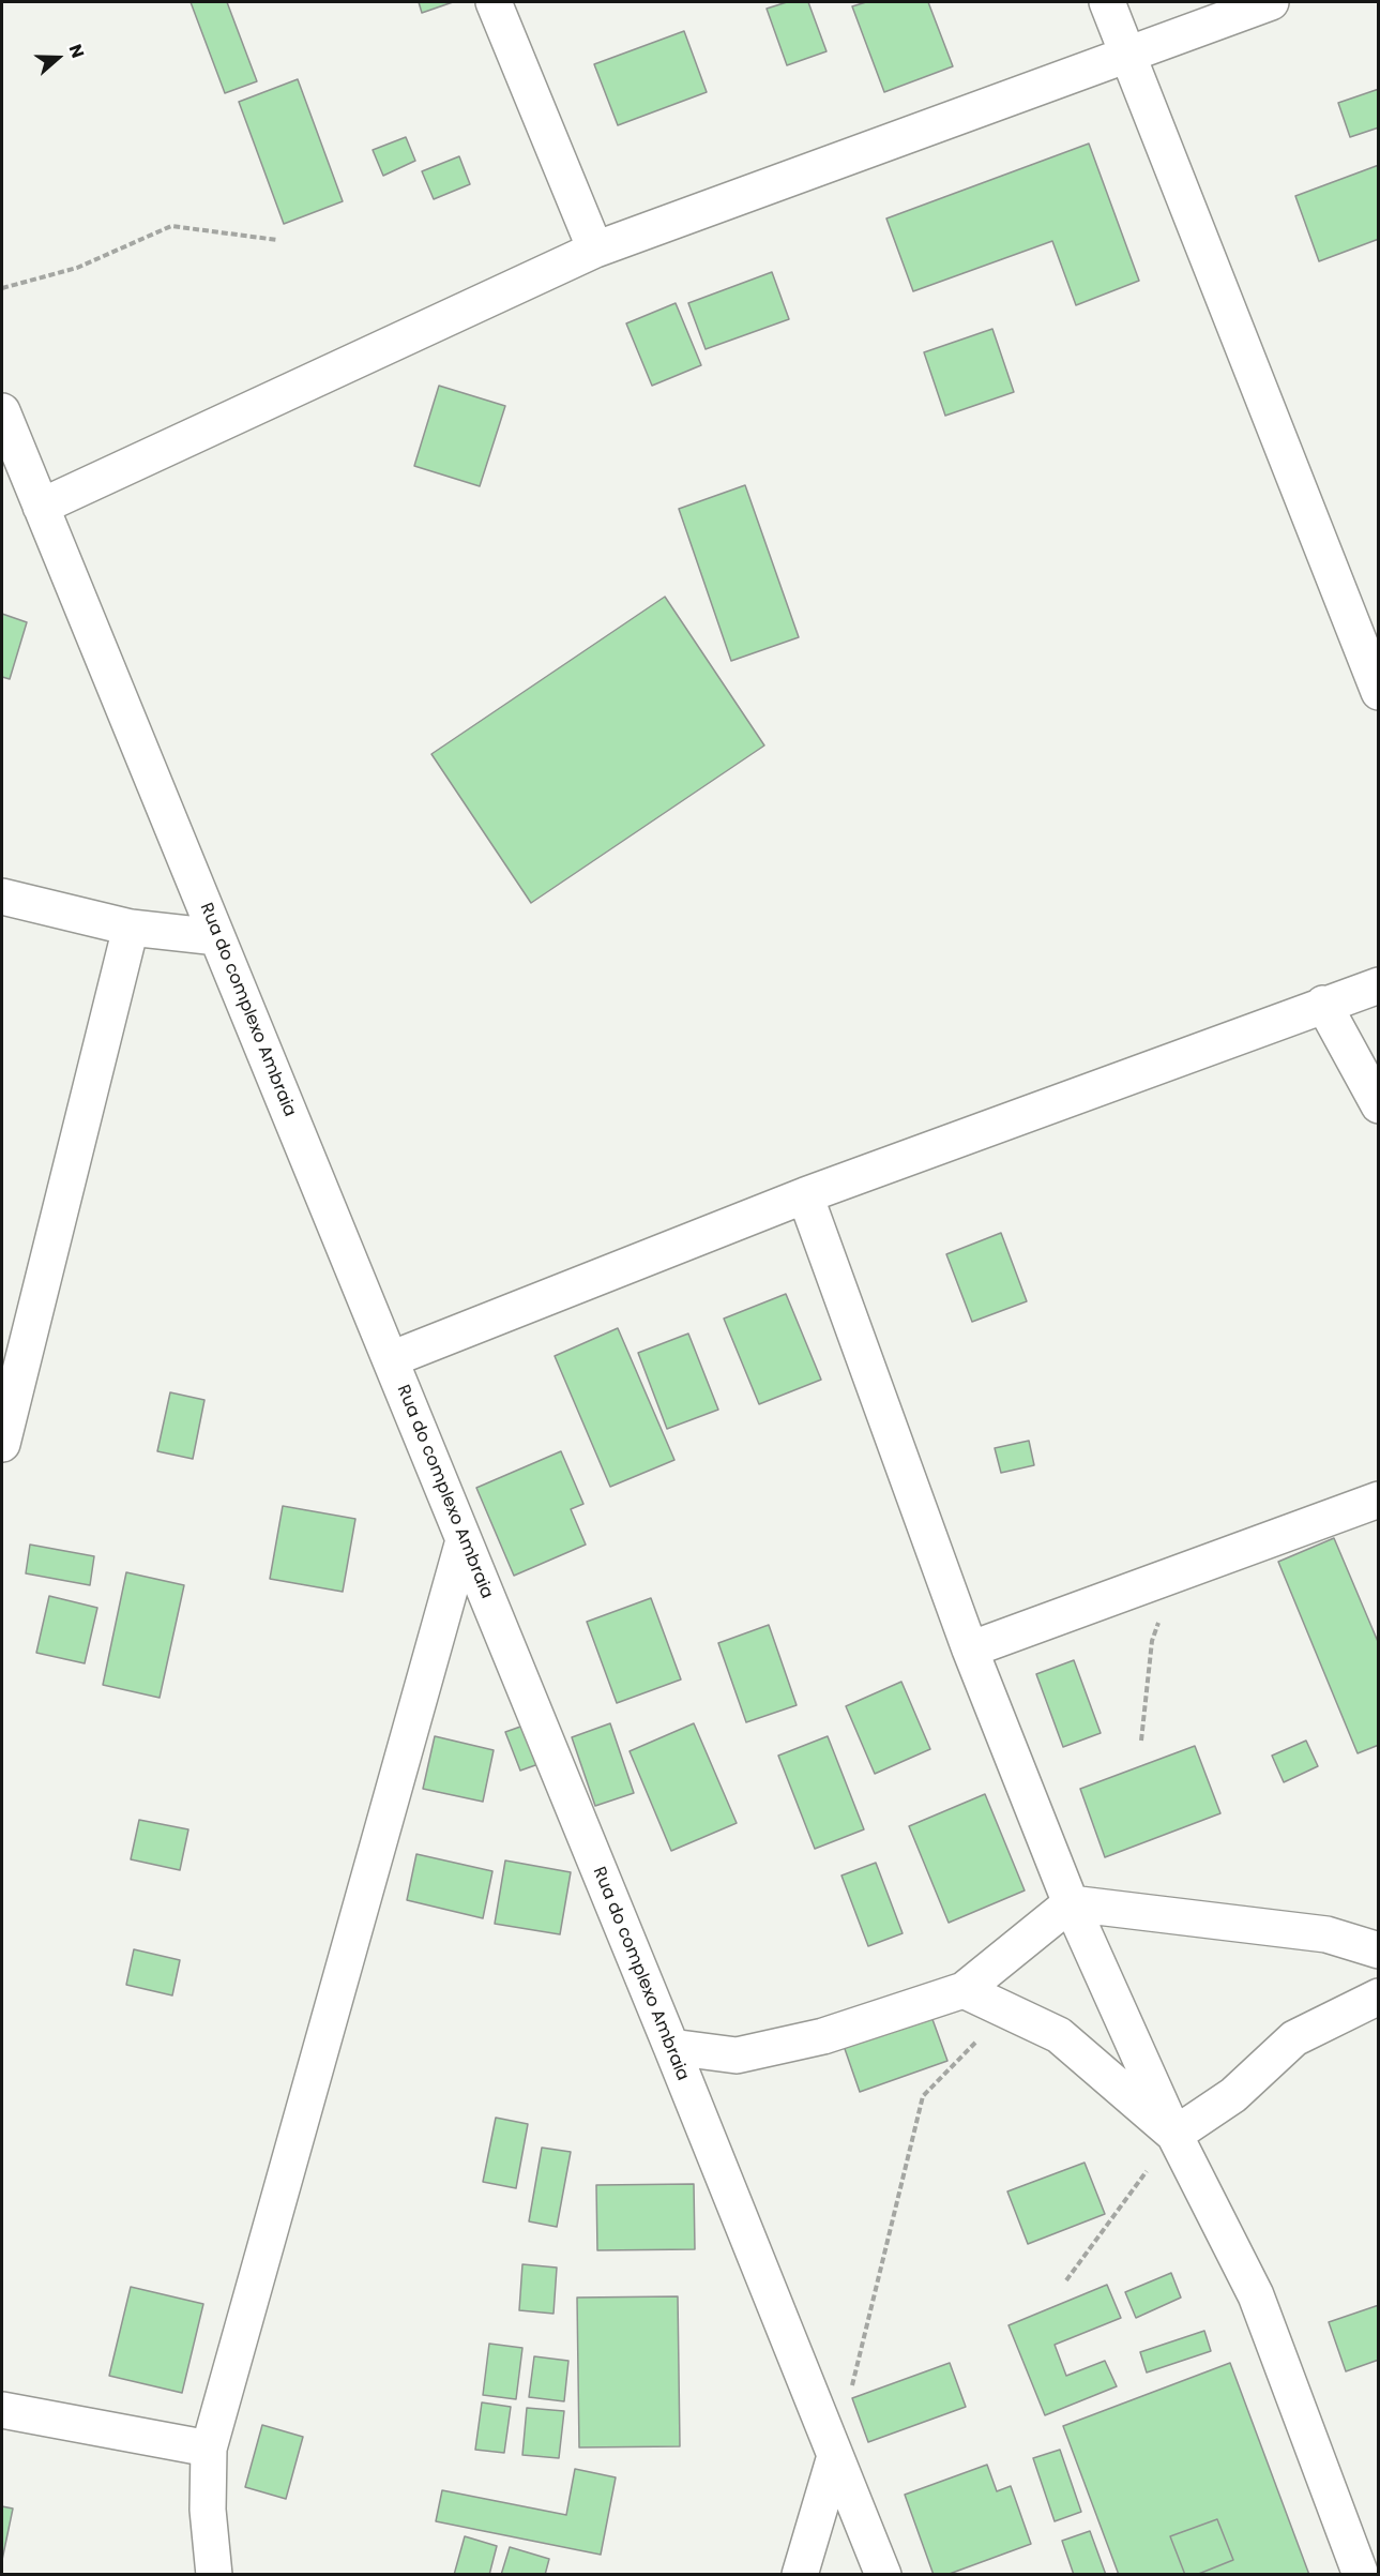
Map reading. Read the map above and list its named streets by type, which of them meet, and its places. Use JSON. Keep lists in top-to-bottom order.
{
  "streets": {
    "street": ["Rua do complexo Ambraia"]
  },
  "north": "right"
}
